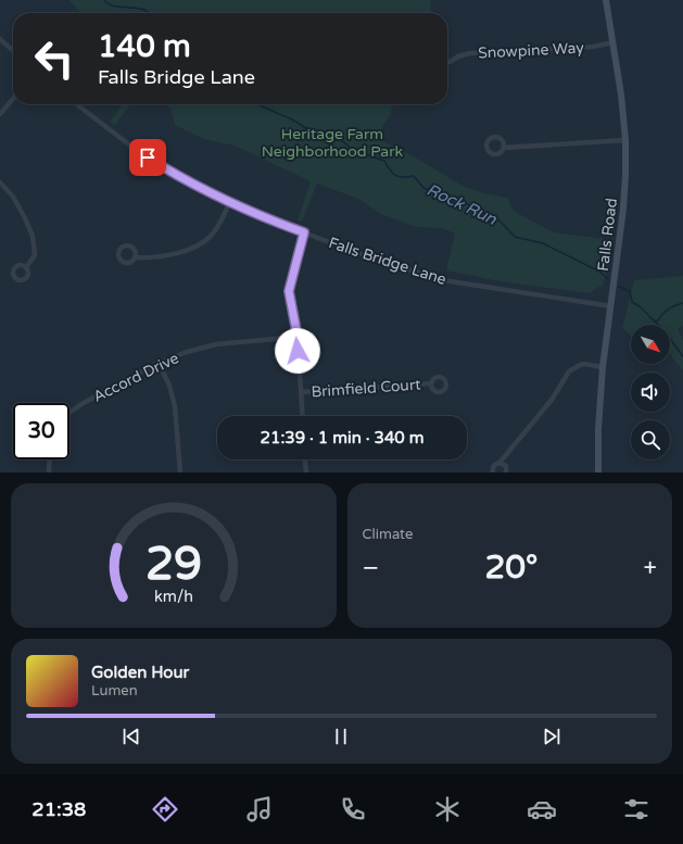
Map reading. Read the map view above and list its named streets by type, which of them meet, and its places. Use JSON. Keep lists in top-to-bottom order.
{
  "streets": {
    "main road": ["Falls Road"],
    "street": [
      "Snowpine Way",
      "Falls Bridge Lane",
      "Accord Drive",
      "Brimfield Court"
    ]
  },
  "crossings": [
    ["Snowpine Way", "Falls Road"],
    ["Falls Road", "Falls Bridge Lane"]
  ],
  "water": ["Rock Run"],
  "parks": ["Heritage Farm Neighborhood Park"],
  "north": "bottom right",
  "page": {
    "turn": ["140 m", "Falls Bridge Lane"],
    "limit": "30",
    "trip": "21:39 · 1 min · 340 m",
    "tile": "Climate",
    "heat": ["−", "20°", "+"],
    "song": ["Golden Hour", "Lumen"],
    "tabs": "21:38",
    "gauge": ["29", "km/h"]
  }
}
